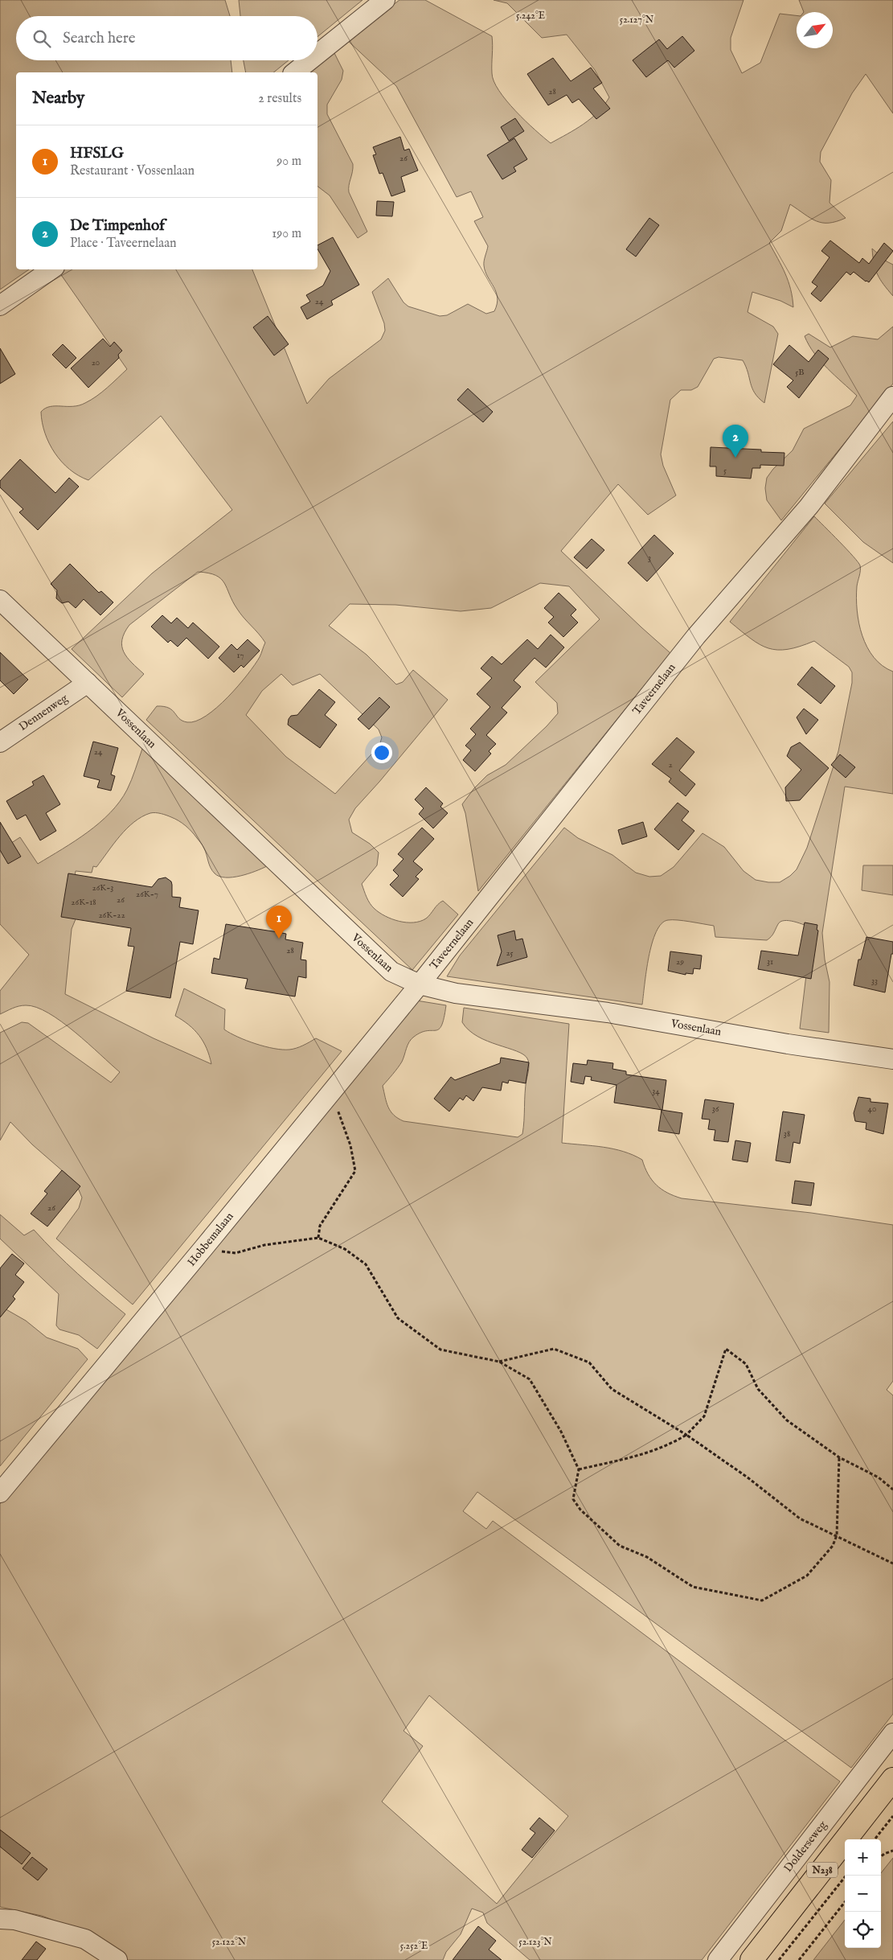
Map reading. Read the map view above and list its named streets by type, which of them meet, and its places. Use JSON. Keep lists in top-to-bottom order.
{
  "streets": {
    "main road": ["N238"],
    "street": [
      "Taveernelaan",
      "Dennenweg",
      "Vossenlaan",
      "Hobbemalaan",
      "Dolderseweg"
    ]
  },
  "crossings": [
    ["Taveernelaan", "Vossenlaan"],
    ["Taveernelaan", "Hobbemalaan"],
    ["Dennenweg", "Vossenlaan"],
    ["Vossenlaan", "Hobbemalaan"]
  ],
  "house_numbers": [
    "28",
    "26",
    "24",
    "20",
    "5B",
    "5",
    "3",
    "17",
    "24",
    "2",
    "26K-3",
    "26K-7",
    "26",
    "26K-18",
    "26K-22",
    "28",
    "25",
    "29",
    "31",
    "33",
    "34",
    "36",
    "40",
    "38",
    "26"
  ],
  "north": "top right",
  "page": {
    "search": "Search here",
    "heading": ["Nearby", "2 results"],
    "list": [
      {
        "mark": "1",
        "name": "HFSLG",
        "note": "Restaurant · Vossenlaan",
        "value": "90 m"
      },
      {
        "mark": "2",
        "name": "De Timpenhof",
        "note": "Place · Taveernelaan",
        "value": "190 m"
      }
    ],
    "pins": ["2", "1"],
    "map_buttons": ["+", "−"]
  },
  "coordinates": [
    "5.242°E",
    "52.127°N",
    "52.122°N",
    "52.123°N",
    "5.252°E"
  ]
}
